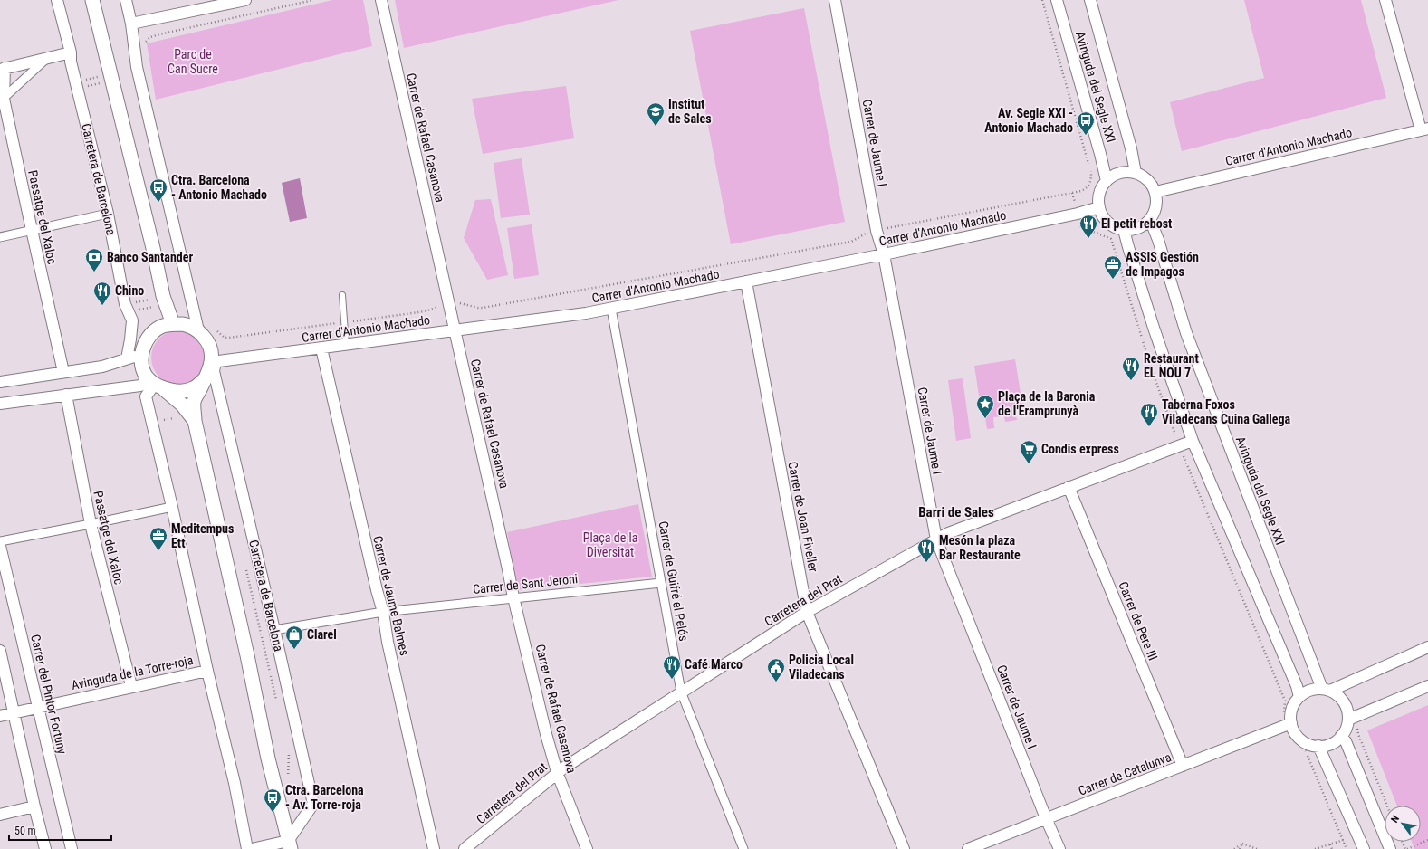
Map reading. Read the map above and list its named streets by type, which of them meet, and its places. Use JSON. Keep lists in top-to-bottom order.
{
  "streets": {
    "street": [
      "Avinguda del Segle XXI",
      "Carrer de Rafael Casanova",
      "Carrer de Jaume I",
      "Carrer d'Antonio Machado",
      "Carretera de Barcelona",
      "Passatge del Xaloc",
      "Carrer de Joan Fiveller",
      "Carrer de Guifré el Pelós",
      "Carrer de Sant Jeroni",
      "Carrer de Jaume Balmes",
      "Carretera del Prat",
      "Carrer de Pere III",
      "Avinguda de la Torre-roja",
      "Carrer del Pintor Fortuny",
      "Carrer de Catalunya"
    ]
  },
  "crossings": [
    ["Avinguda del Segle XXI", "Carrer d'Antonio Machado"],
    ["Avinguda del Segle XXI", "Carrer de Catalunya"],
    ["Carrer de Rafael Casanova", "Carrer d'Antonio Machado"],
    ["Carrer de Rafael Casanova", "Carrer de Sant Jeroni"],
    ["Carrer de Rafael Casanova", "Carretera del Prat"],
    ["Carrer de Jaume I", "Carrer d'Antonio Machado"],
    ["Carrer de Jaume I", "Carretera del Prat"],
    ["Carrer de Jaume I", "Carrer de Catalunya"],
    ["Carrer d'Antonio Machado", "Carretera de Barcelona"],
    ["Carrer d'Antonio Machado", "Carrer de Joan Fiveller"],
    ["Carrer d'Antonio Machado", "Carrer de Guifré el Pelós"],
    ["Carrer d'Antonio Machado", "Carrer de Jaume Balmes"],
    ["Carretera de Barcelona", "Carrer de Sant Jeroni"],
    ["Passatge del Xaloc", "Avinguda de la Torre-roja"],
    ["Carrer de Joan Fiveller", "Carretera del Prat"],
    ["Carrer de Guifré el Pelós", "Carrer de Sant Jeroni"],
    ["Carrer de Guifré el Pelós", "Carretera del Prat"],
    ["Carrer de Sant Jeroni", "Carrer de Jaume Balmes"],
    ["Carretera del Prat", "Carrer de Pere III"],
    ["Carrer de Pere III", "Carrer de Catalunya"],
    ["Avinguda de la Torre-roja", "Carrer del Pintor Fortuny"]
  ],
  "districts": ["Barri de Sales"],
  "parks": ["Parc de Can Sucre", "Plaça de la Diversitat"],
  "places": {
    "school or university": ["Institut de Sales"],
    "bus stop": ["Av. Segle XXI - Antonio Machado", "Ctra. Barcelona - Antonio Machado", "Ctra. Barcelona - Av. Torre-roja"],
    "restaurant": [
      "El petit rebost",
      "Chino",
      "Restaurant EL NOU 7",
      "Taberna Foxos Viladecans Cuina Gallega",
      "Mesón la plaza Bar Restaurante",
      "Café Marco"
    ],
    "bank": ["Banco Santander"],
    "office": ["ASSIS Gestión de Impagos", "Meditempus Ett"],
    "place": ["Plaça de la Baronia de l'Eramprunyà"],
    "supermarket": ["Condis express"],
    "shop": ["Clarel"],
    "public building": ["Policia Local Viladecans"]
  },
  "scale_bar": "50 m",
  "north": "top left"
}
